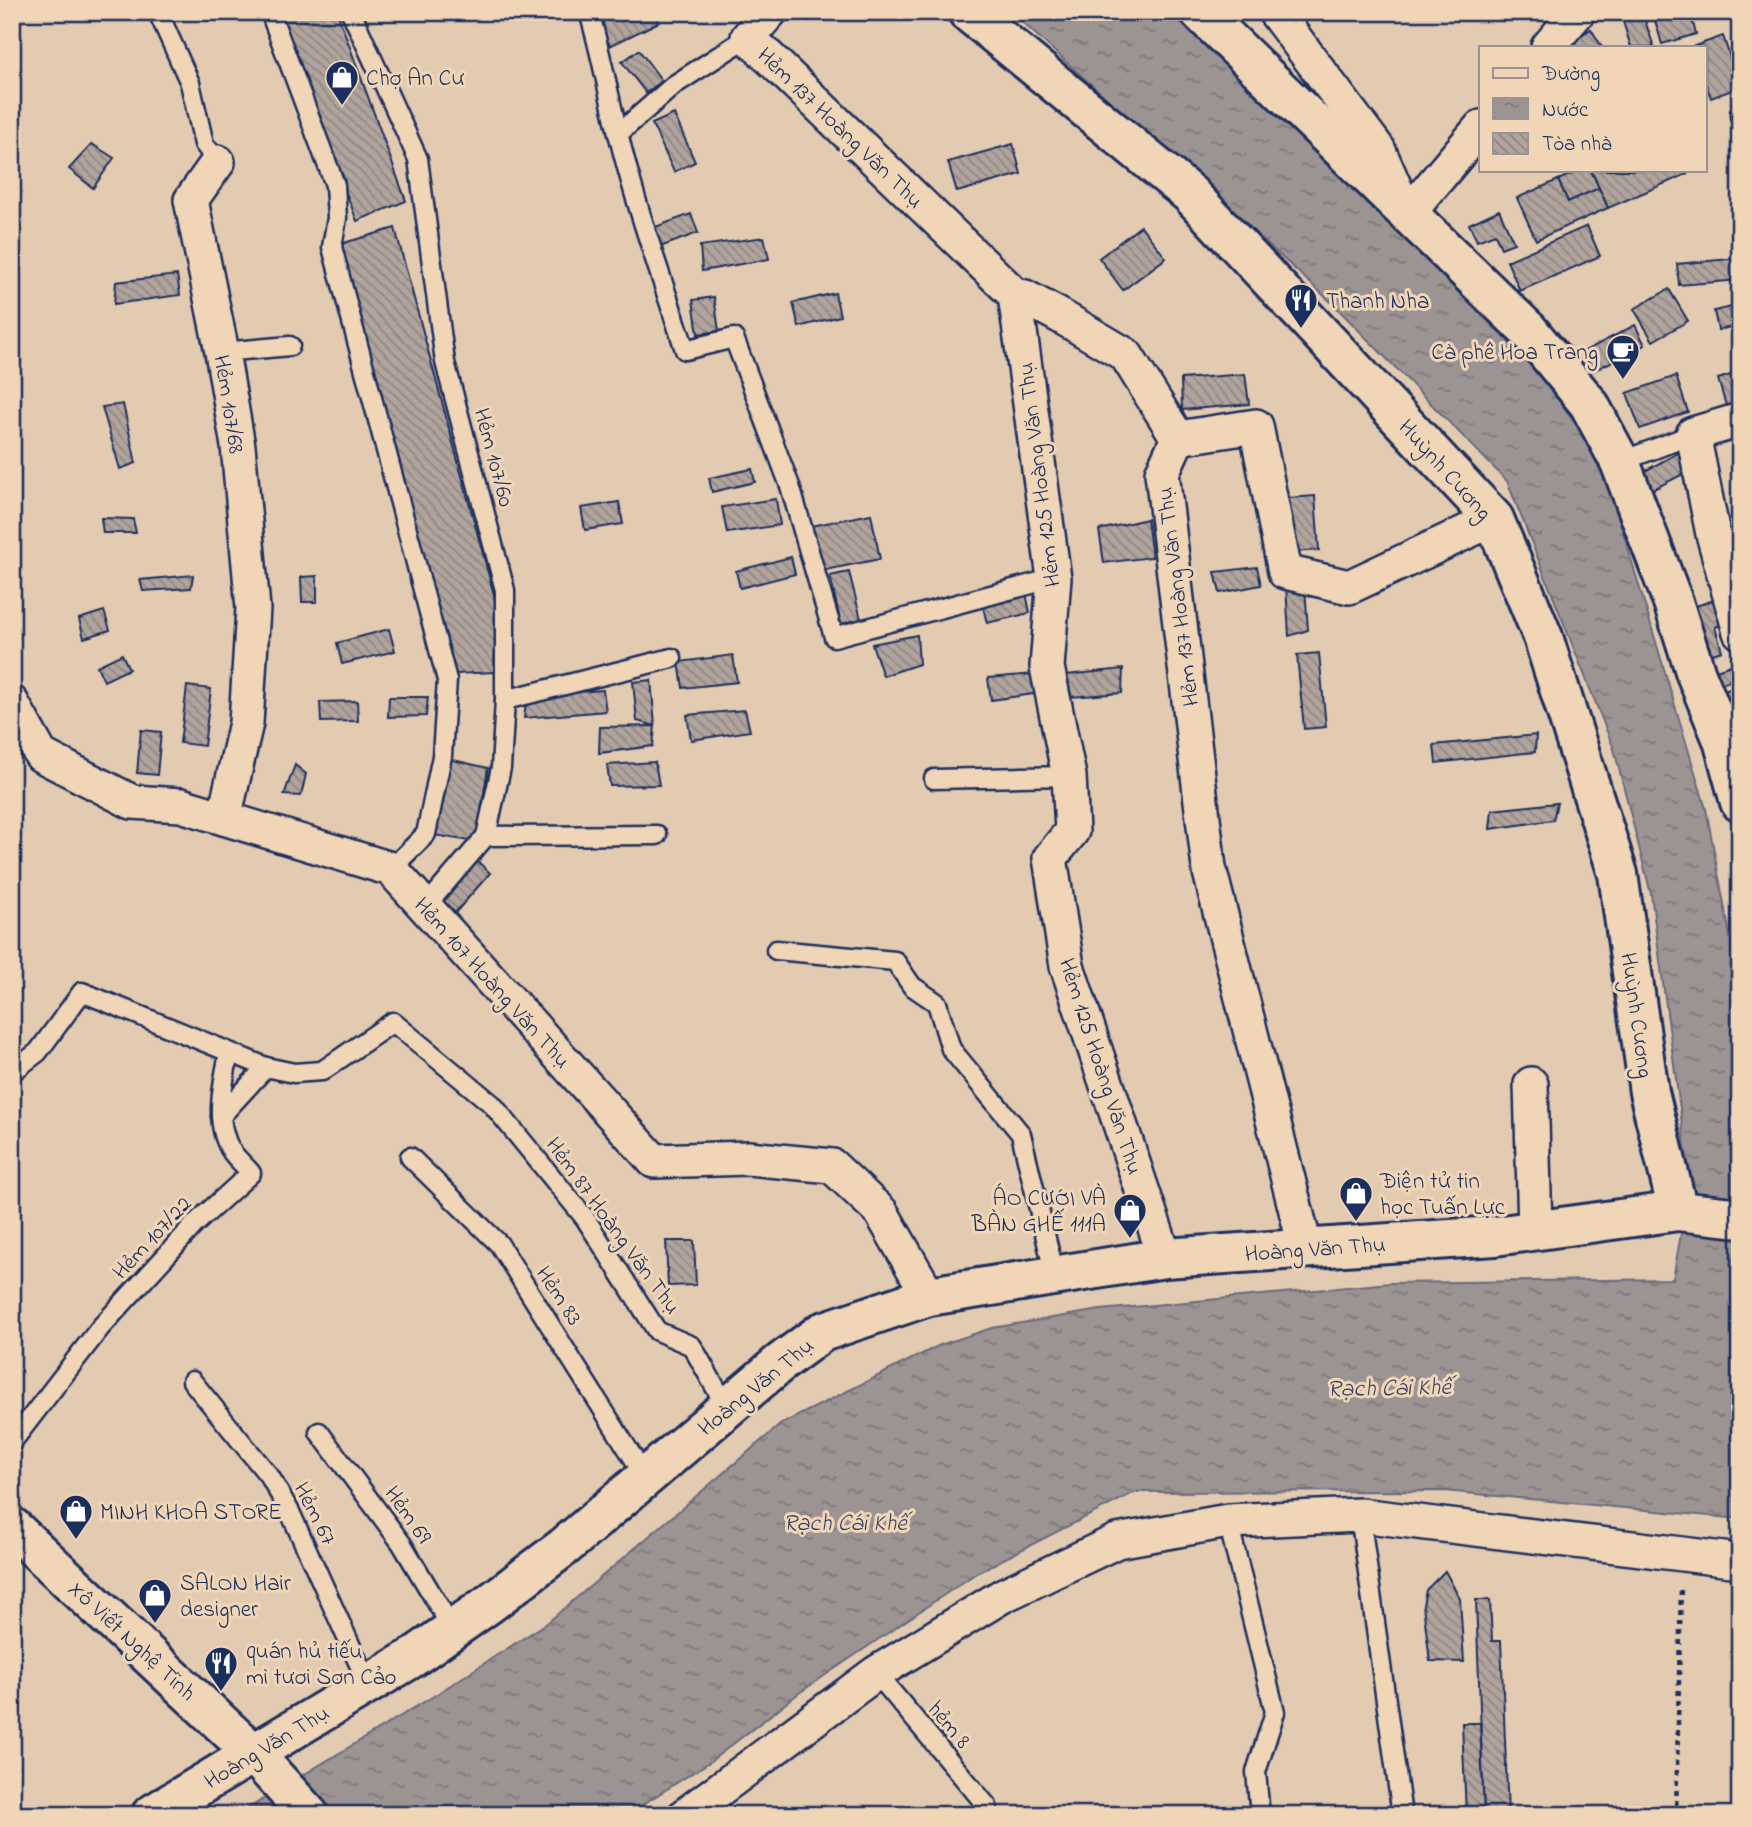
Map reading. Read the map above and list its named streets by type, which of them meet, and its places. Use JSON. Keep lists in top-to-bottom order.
{
  "streets": {
    "street": [
      "Hẻm 137 Hoàng Văn Thụ",
      "Hẻm 107/68",
      "Huỳnh Cương",
      "Hẻm 125 Hoàng Văn Thụ",
      "Hẻm 107 Hoàng Văn Thụ",
      "Hoàng Văn Thụ",
      "Xô Viết Nghệ Tĩnh"
    ],
    "lane": [
      "Hẻm 107/60",
      "Hẻm 87 Hoàng Văn Thụ",
      "Hẻm 107/22",
      "Hẻm 83",
      "Hẻm 67",
      "Hẻm 69",
      "hẻm 8"
    ]
  },
  "crossings": [
    ["Hẻm 137 Hoàng Văn Thụ", "Hẻm 125 Hoàng Văn Thụ"],
    ["Hẻm 137 Hoàng Văn Thụ", "Hoàng Văn Thụ"],
    ["Hẻm 107/68", "Hẻm 107 Hoàng Văn Thụ"],
    ["Hẻm 107/60", "Hẻm 107 Hoàng Văn Thụ"],
    ["Huỳnh Cương", "Hoàng Văn Thụ"],
    ["Hẻm 125 Hoàng Văn Thụ", "Hoàng Văn Thụ"],
    ["Hẻm 107 Hoàng Văn Thụ", "Hoàng Văn Thụ"],
    ["Hẻm 87 Hoàng Văn Thụ", "Hẻm 107/22"],
    ["Hẻm 87 Hoàng Văn Thụ", "Hoàng Văn Thụ"],
    ["Hoàng Văn Thụ", "Hẻm 83"],
    ["Hoàng Văn Thụ", "Hẻm 67"],
    ["Hoàng Văn Thụ", "Hẻm 69"],
    ["Hoàng Văn Thụ", "Xô Viết Nghệ Tĩnh"]
  ],
  "water": ["Rạch Cái Khế"],
  "places": {
    "shop": [
      "Chợ An Cư",
      "Điện tử tin học Tuấn Lực",
      "ÁO CƯỚI VÀ BÀN GHẾ 111A",
      "MINH KHOA STORE",
      "SALON Hair designer"
    ],
    "restaurant": ["Thanh Nha", "quán hủ tiếu mì tươi Sơn Cảo"],
    "cafe": ["Cà phê Hoa Trang"]
  },
  "legend": ["Đường", "Nước", "Tòa nhà"]
}
